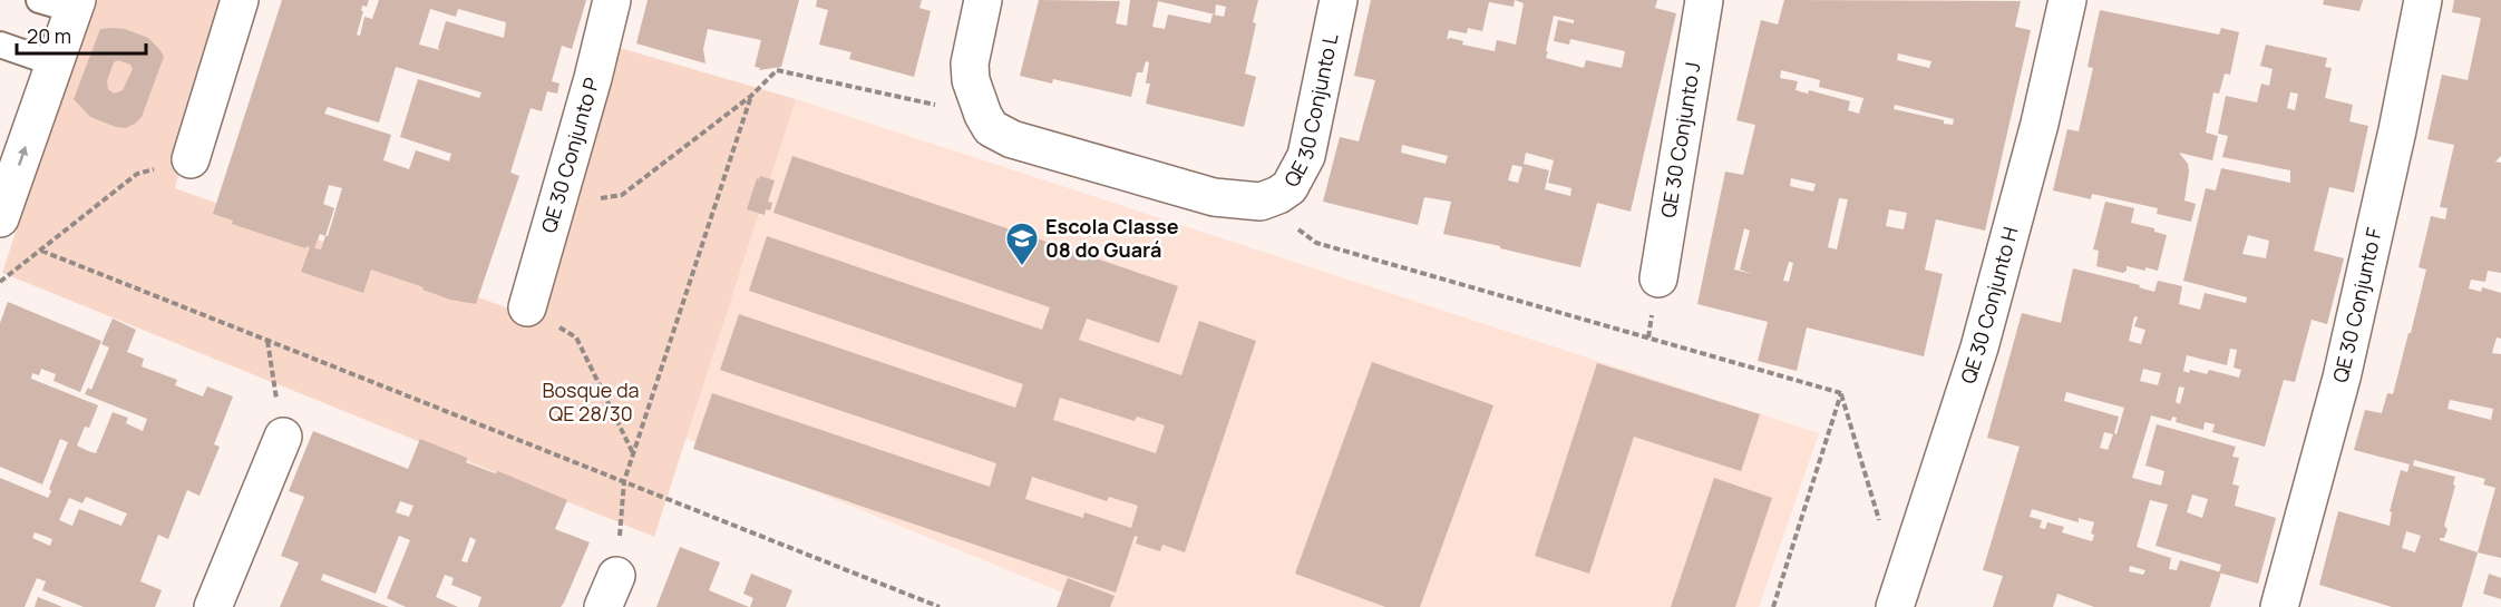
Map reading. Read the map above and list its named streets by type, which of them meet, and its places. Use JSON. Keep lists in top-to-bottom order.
{
  "streets": {
    "street": [
      "QE 30 Conjunto L",
      "QE 30 Conjunto J",
      "QE 30 Conjunto P",
      "QE 30 Conjunto H",
      "QE 30 Conjunto F"
    ]
  },
  "parks": ["Bosque da QE 28/30"],
  "places": {
    "school or university": ["Escola Classe 08 do Guará"]
  },
  "scale_bar": "20 m"
}
